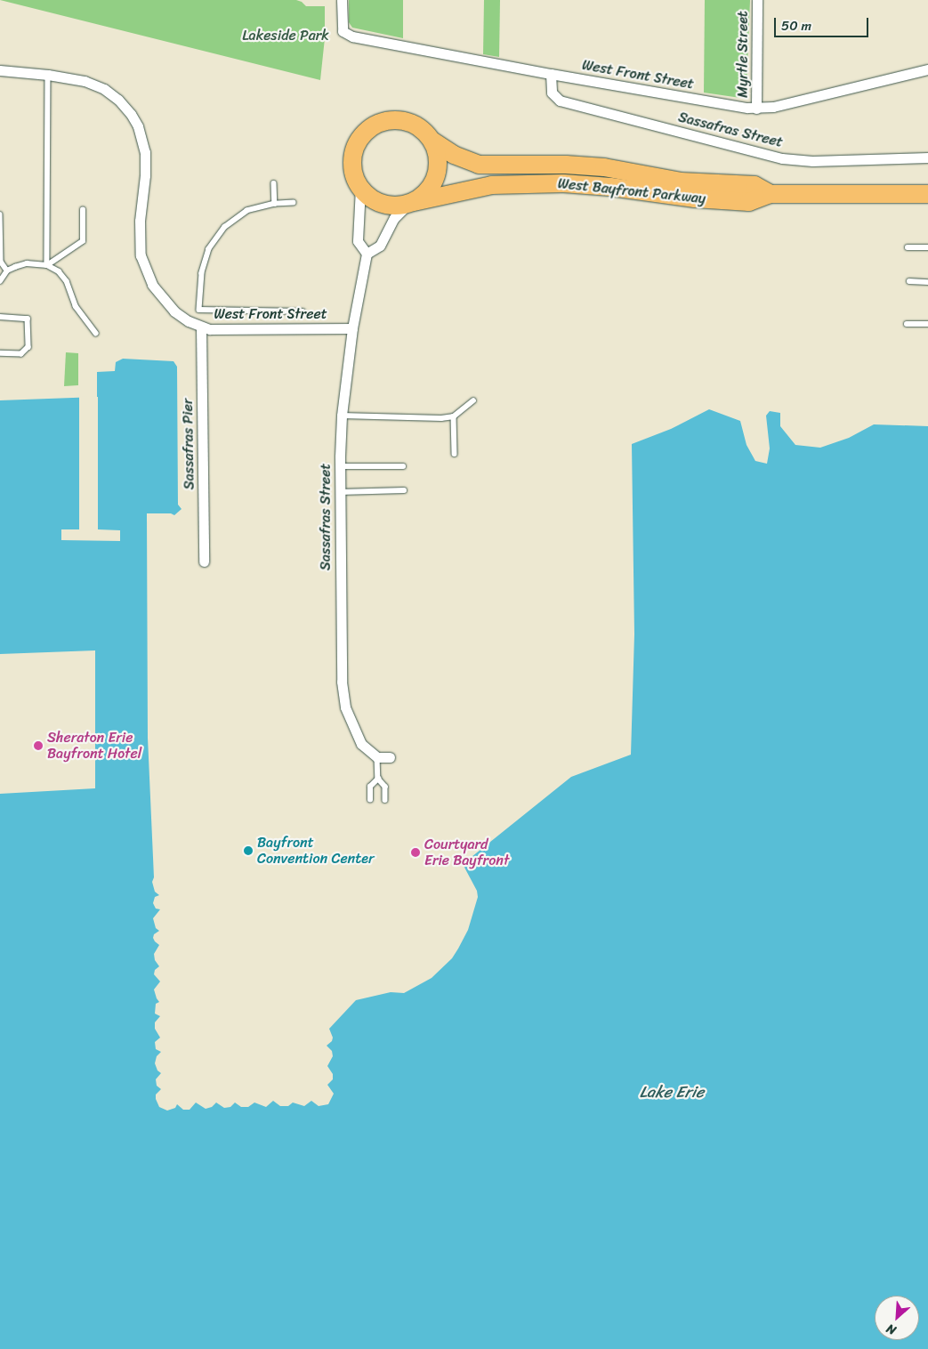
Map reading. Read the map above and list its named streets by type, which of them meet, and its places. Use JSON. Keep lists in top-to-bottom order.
{
  "streets": {
    "highway": ["West Bayfront Parkway"],
    "street": [
      "Myrtle Street",
      "West Front Street",
      "Sassafras Street",
      "Sassafras Pier"
    ]
  },
  "crossings": [
    ["Myrtle Street", "West Front Street"],
    ["West Front Street", "Sassafras Street"],
    ["West Front Street", "Sassafras Pier"]
  ],
  "water": ["Lake Erie"],
  "parks": ["Lakeside Park"],
  "places": ["Sheraton Erie Bayfront Hotel", "Bayfront Convention Center", "Courtyard Erie Bayfront"],
  "scale_bar": "50 m",
  "north": "bottom left"
}
